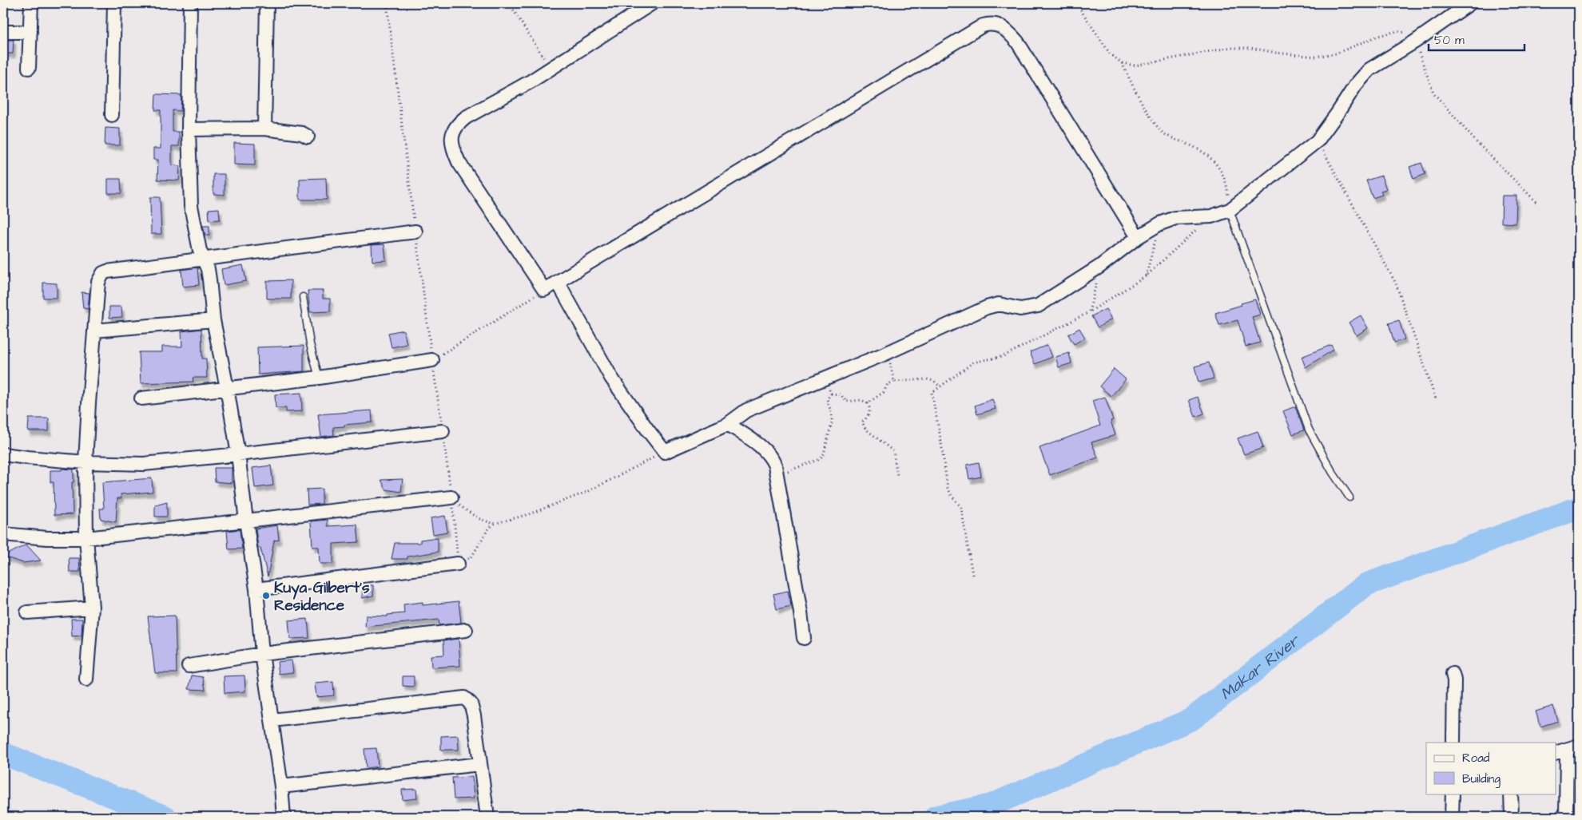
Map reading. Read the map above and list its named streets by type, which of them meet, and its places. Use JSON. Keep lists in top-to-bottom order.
{
  "water": ["Makar River"],
  "places": ["Kuya Gilbert’s Residence"],
  "legend": ["Road", "Building"],
  "scale_bar": "50 m"
}
